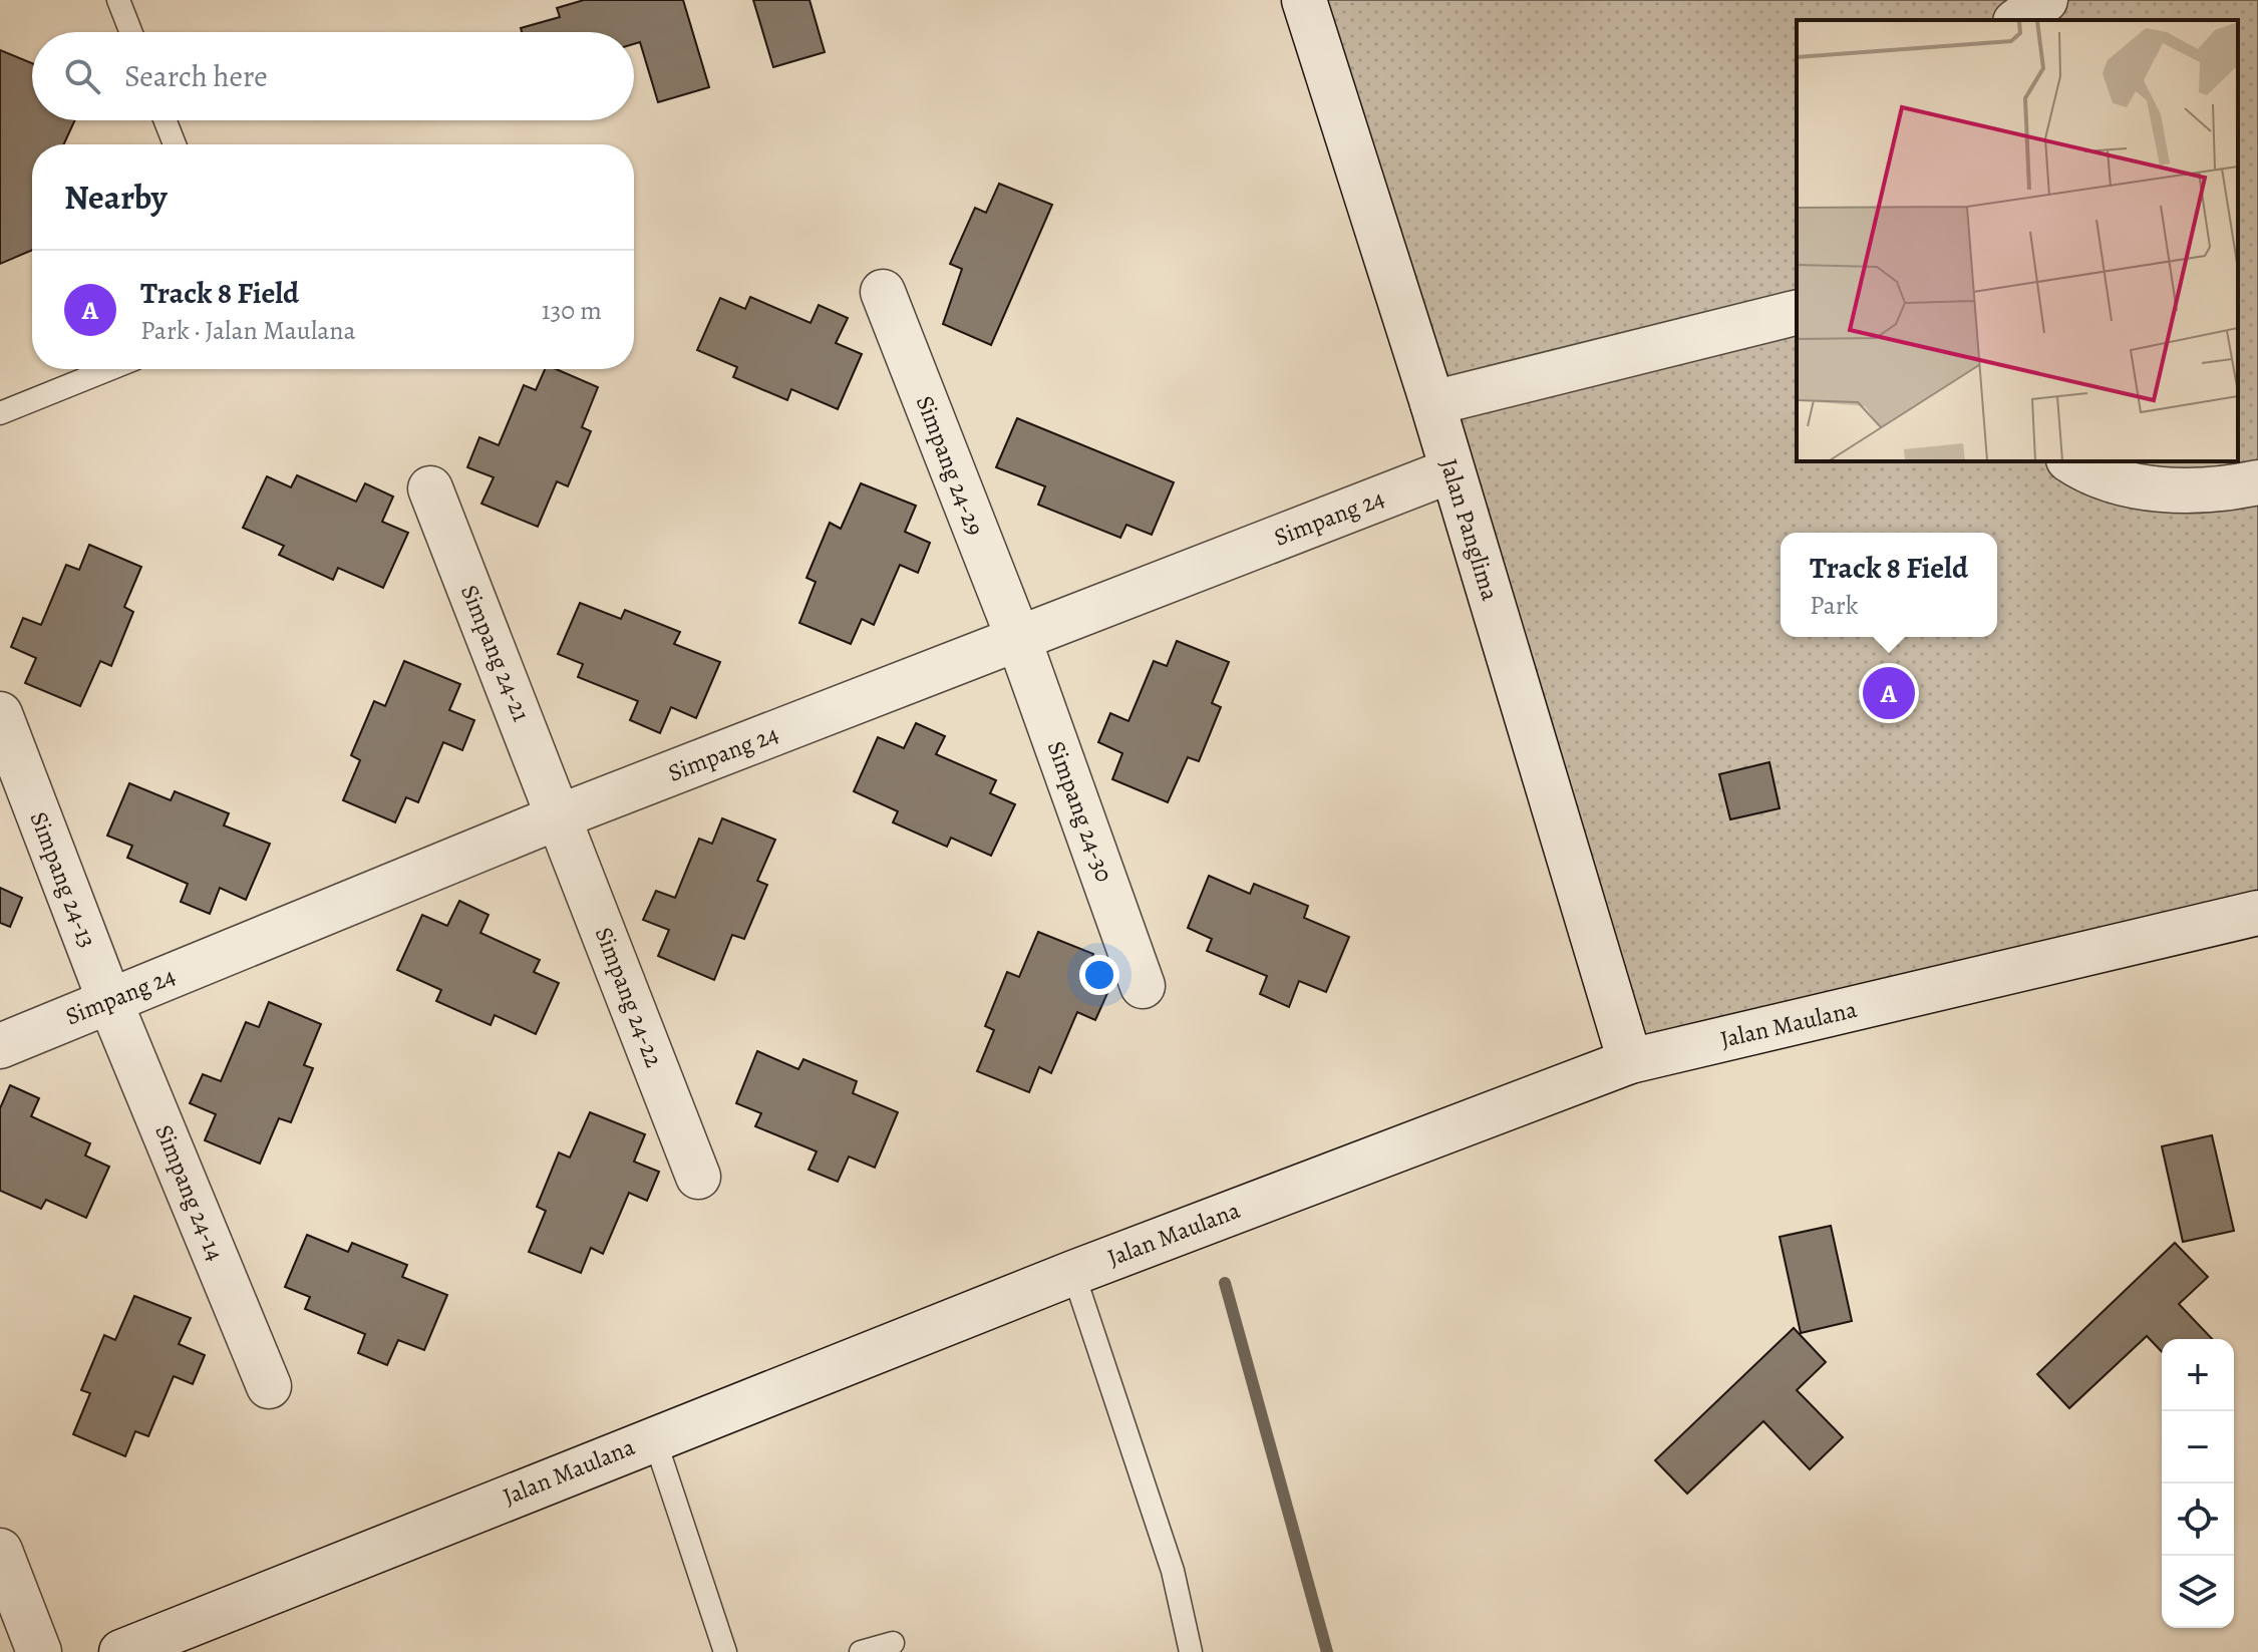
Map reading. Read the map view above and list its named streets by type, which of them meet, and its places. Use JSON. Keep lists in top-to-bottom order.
{
  "streets": {
    "street": [
      "Simpang 24-29",
      "Simpang 24",
      "Jalan Panglima",
      "Simpang 24-21",
      "Simpang 24-30",
      "Simpang 24-13",
      "Simpang 24-22",
      "Jalan Maulana",
      "Simpang 24-14"
    ]
  },
  "crossings": [
    ["Simpang 24-29", "Simpang 24"],
    ["Simpang 24-29", "Simpang 24-30"],
    ["Simpang 24", "Jalan Panglima"],
    ["Simpang 24", "Simpang 24-21"],
    ["Simpang 24", "Simpang 24-30"],
    ["Simpang 24", "Simpang 24-13"],
    ["Simpang 24", "Simpang 24-22"],
    ["Simpang 24", "Simpang 24-14"],
    ["Jalan Panglima", "Jalan Maulana"],
    ["Simpang 24-21", "Simpang 24-22"],
    ["Simpang 24-13", "Simpang 24-14"]
  ],
  "page": {
    "search": "Search here",
    "heading": "Nearby",
    "list": [
      {
        "mark": "A",
        "name": "Track 8 Field",
        "note": "Park · Jalan Maulana",
        "value": "130 m"
      }
    ],
    "popup": ["Track 8 Field", "Park"],
    "pins": "A",
    "map_buttons": ["+", "−"]
  }
}
